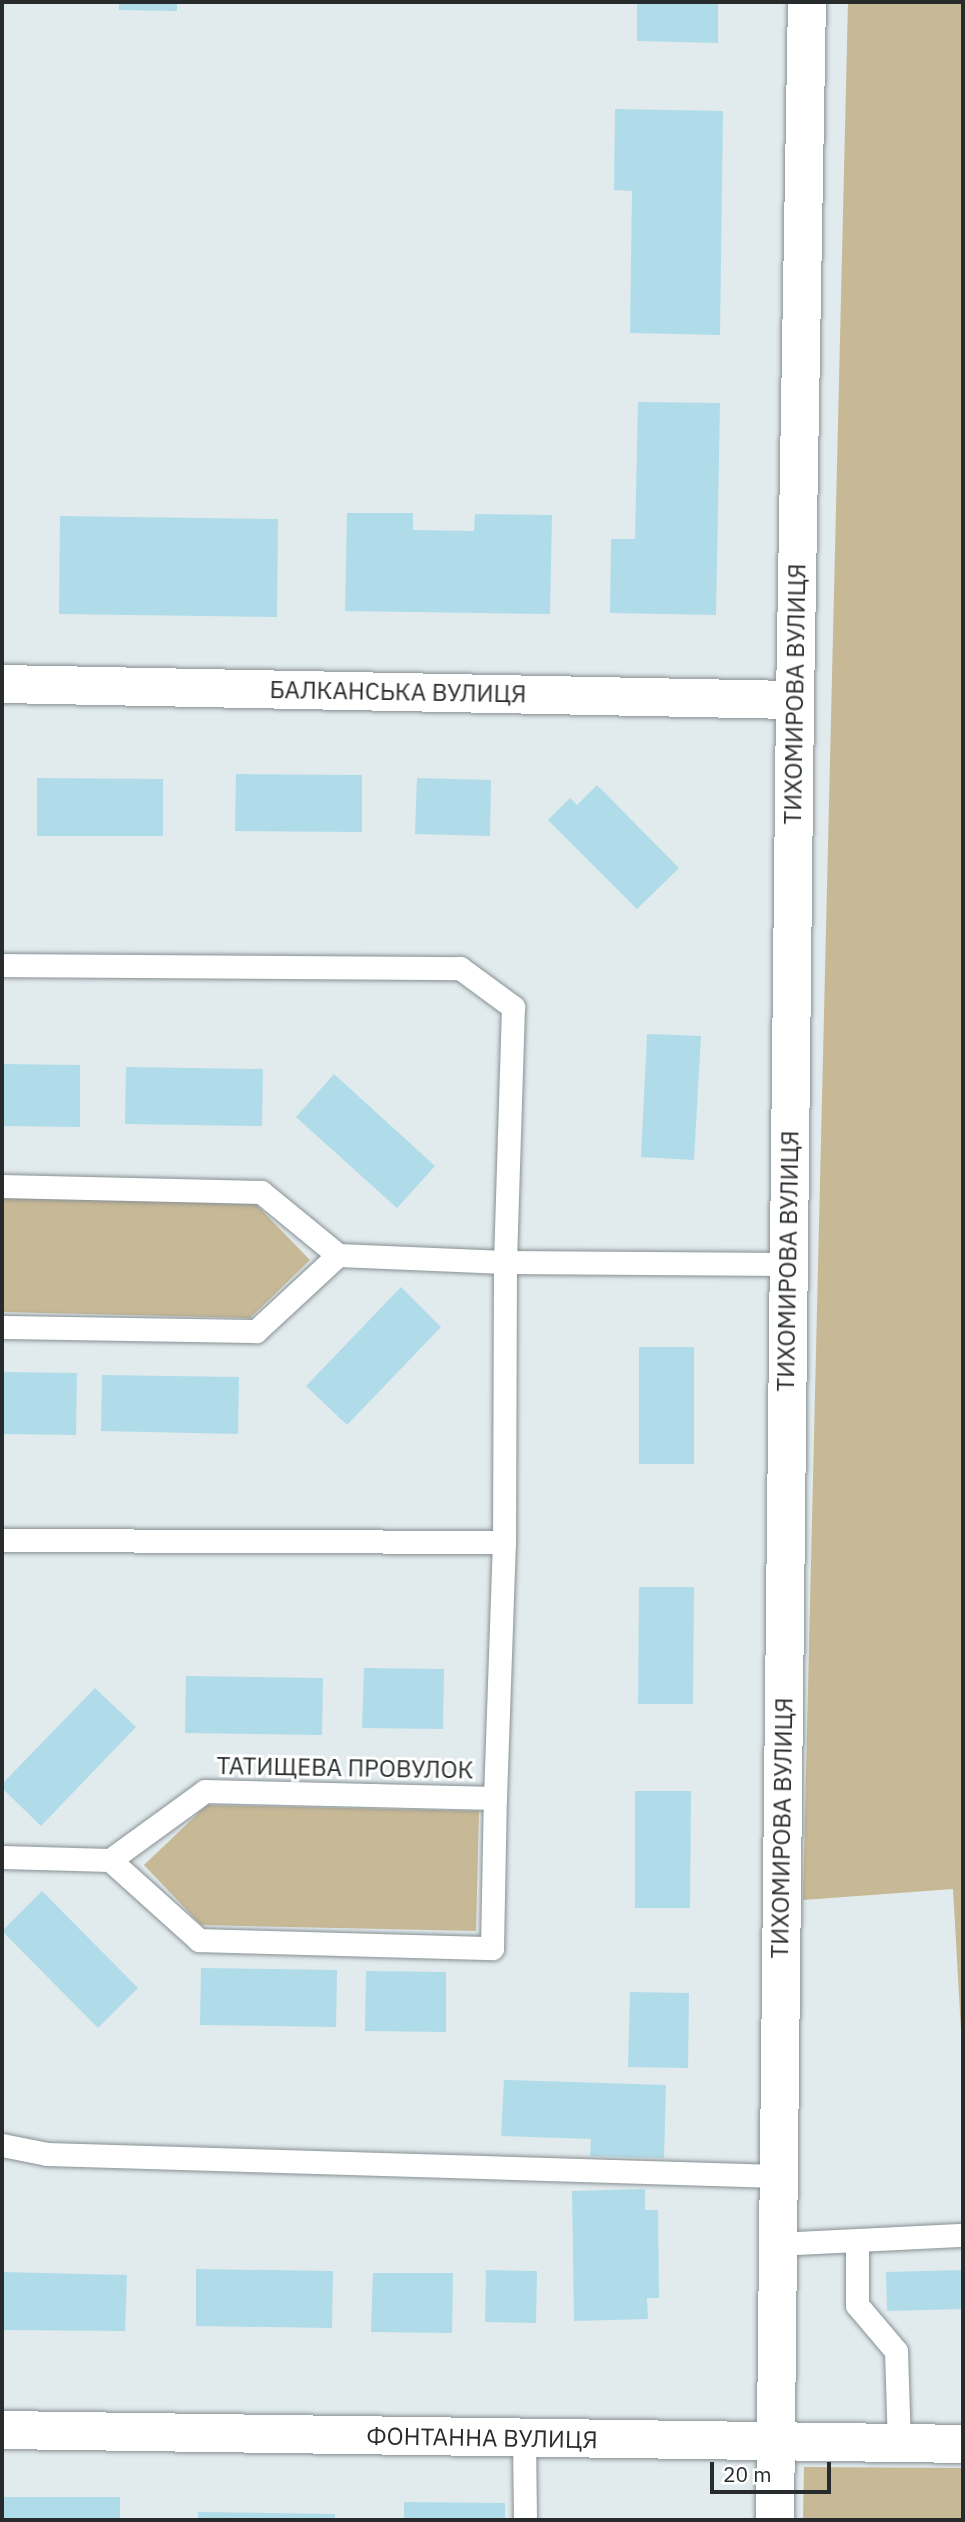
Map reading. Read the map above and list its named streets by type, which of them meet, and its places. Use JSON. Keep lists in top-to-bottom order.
{
  "streets": {
    "street": ["БАЛКАНСЬКА ВУЛИЦЯ", "ТИХОМИРОВА ВУЛИЦЯ", "ФОНТАННА ВУЛИЦЯ"],
    "lane": ["ТАТИЩЕВА ПРОВУЛОК"]
  },
  "crossings": [
    ["БАЛКАНСЬКА ВУЛИЦЯ", "ТИХОМИРОВА ВУЛИЦЯ"],
    ["ТИХОМИРОВА ВУЛИЦЯ", "ФОНТАННА ВУЛИЦЯ"]
  ],
  "scale_bar": "20 m"
}
